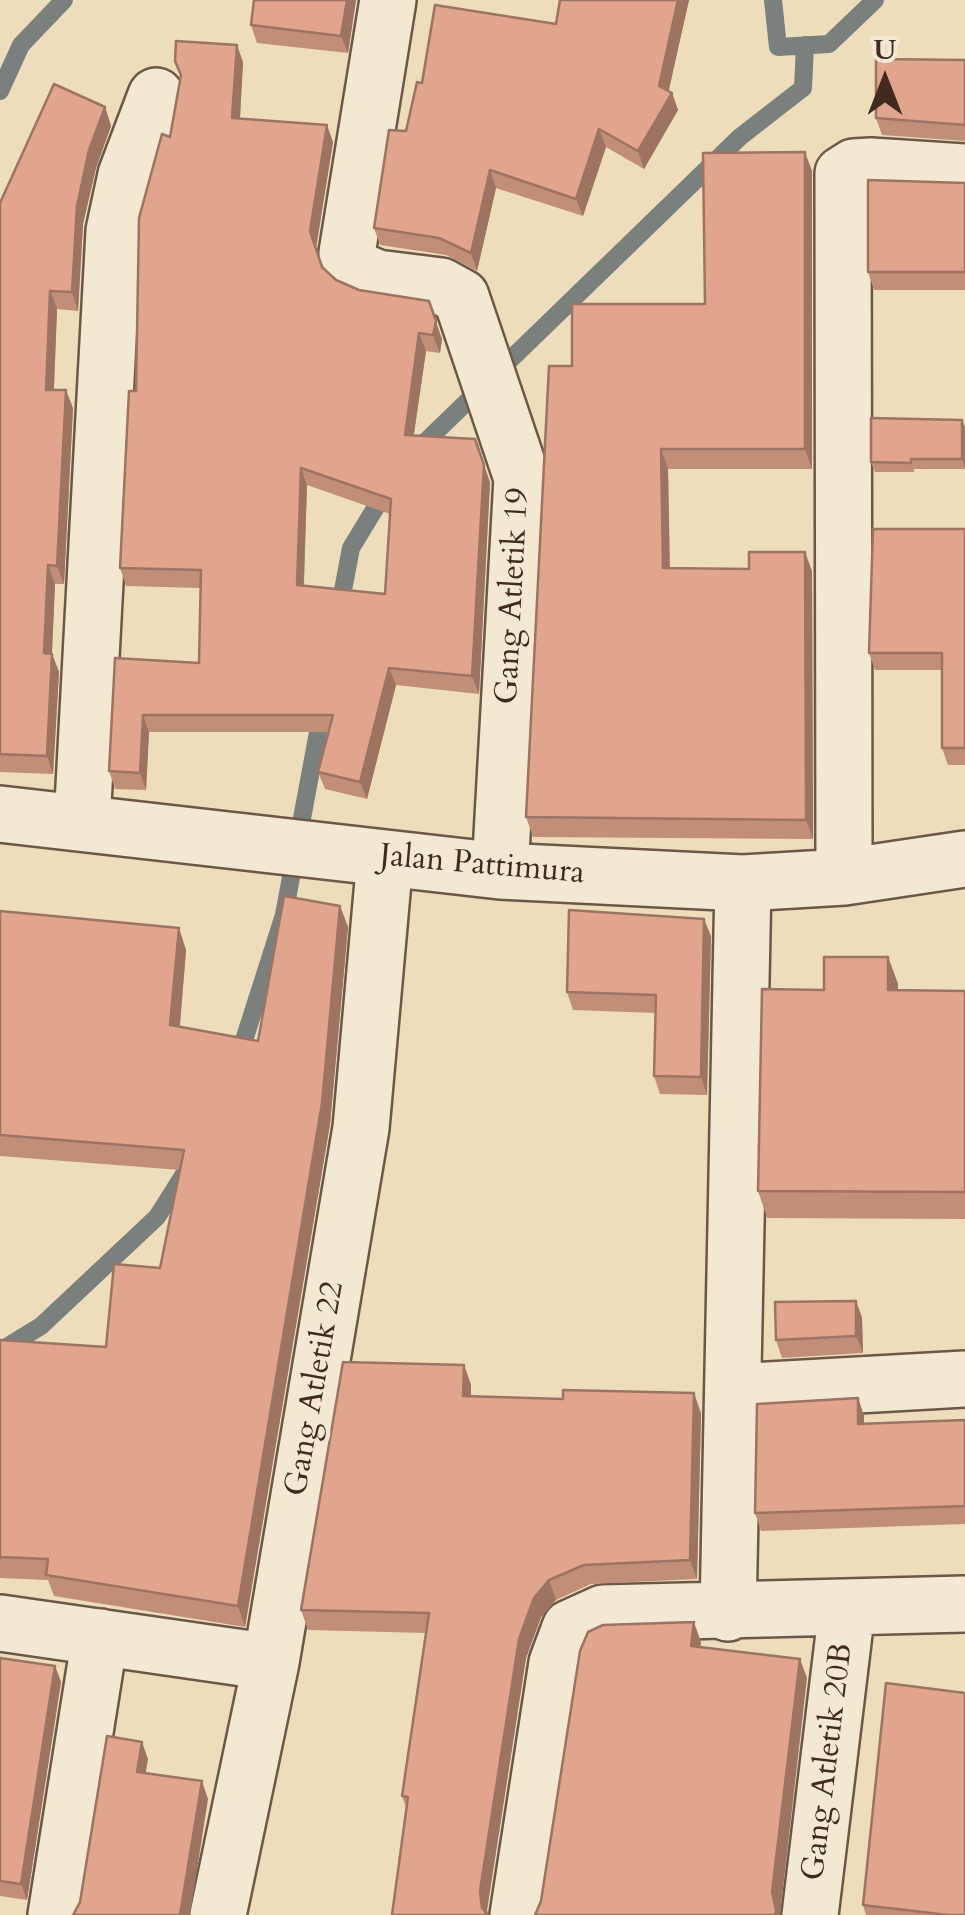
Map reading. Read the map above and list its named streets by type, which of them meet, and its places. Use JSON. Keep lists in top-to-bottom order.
{
  "streets": {
    "street": [
      "Gang Atletik 19",
      "Jalan Pattimura",
      "Gang Atletik 22",
      "Gang Atletik 20B"
    ]
  },
  "crossings": [
    ["Gang Atletik 19", "Jalan Pattimura"],
    ["Jalan Pattimura", "Gang Atletik 22"]
  ],
  "north": "top"
}
